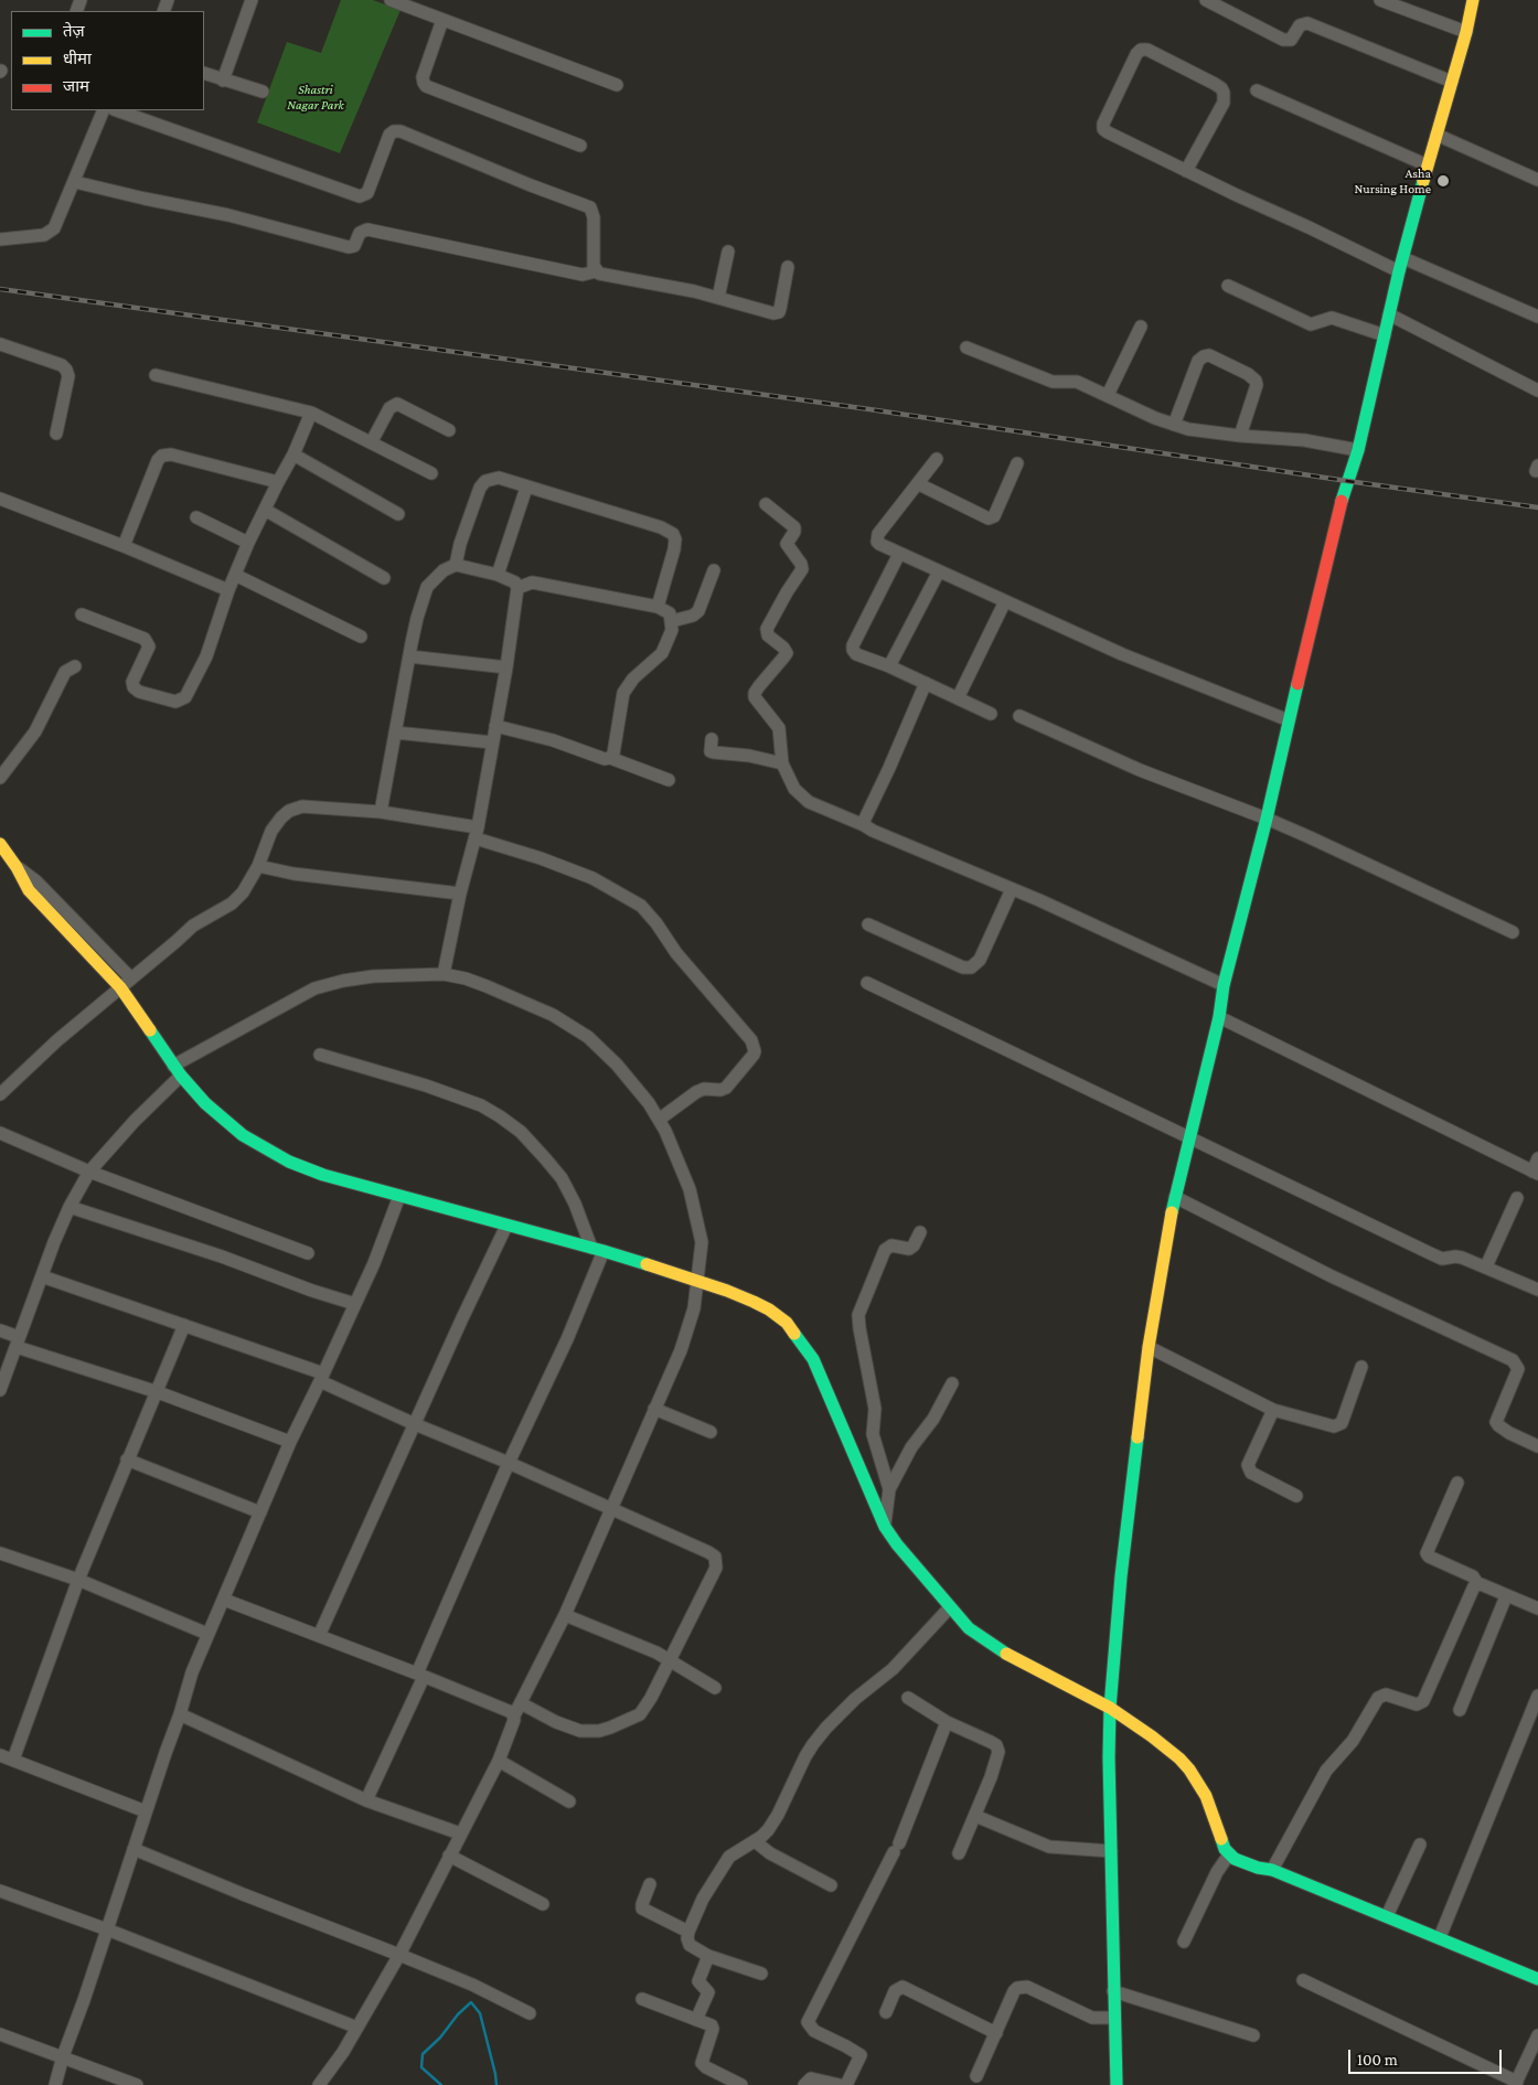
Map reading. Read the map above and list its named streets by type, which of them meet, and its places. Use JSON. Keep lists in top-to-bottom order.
{
  "parks": ["Shastri Nagar Park"],
  "places": ["Asha Nursing Home"],
  "legend": ["तेज़", "धीमा", "जाम"],
  "scale_bar": "100 m"
}
